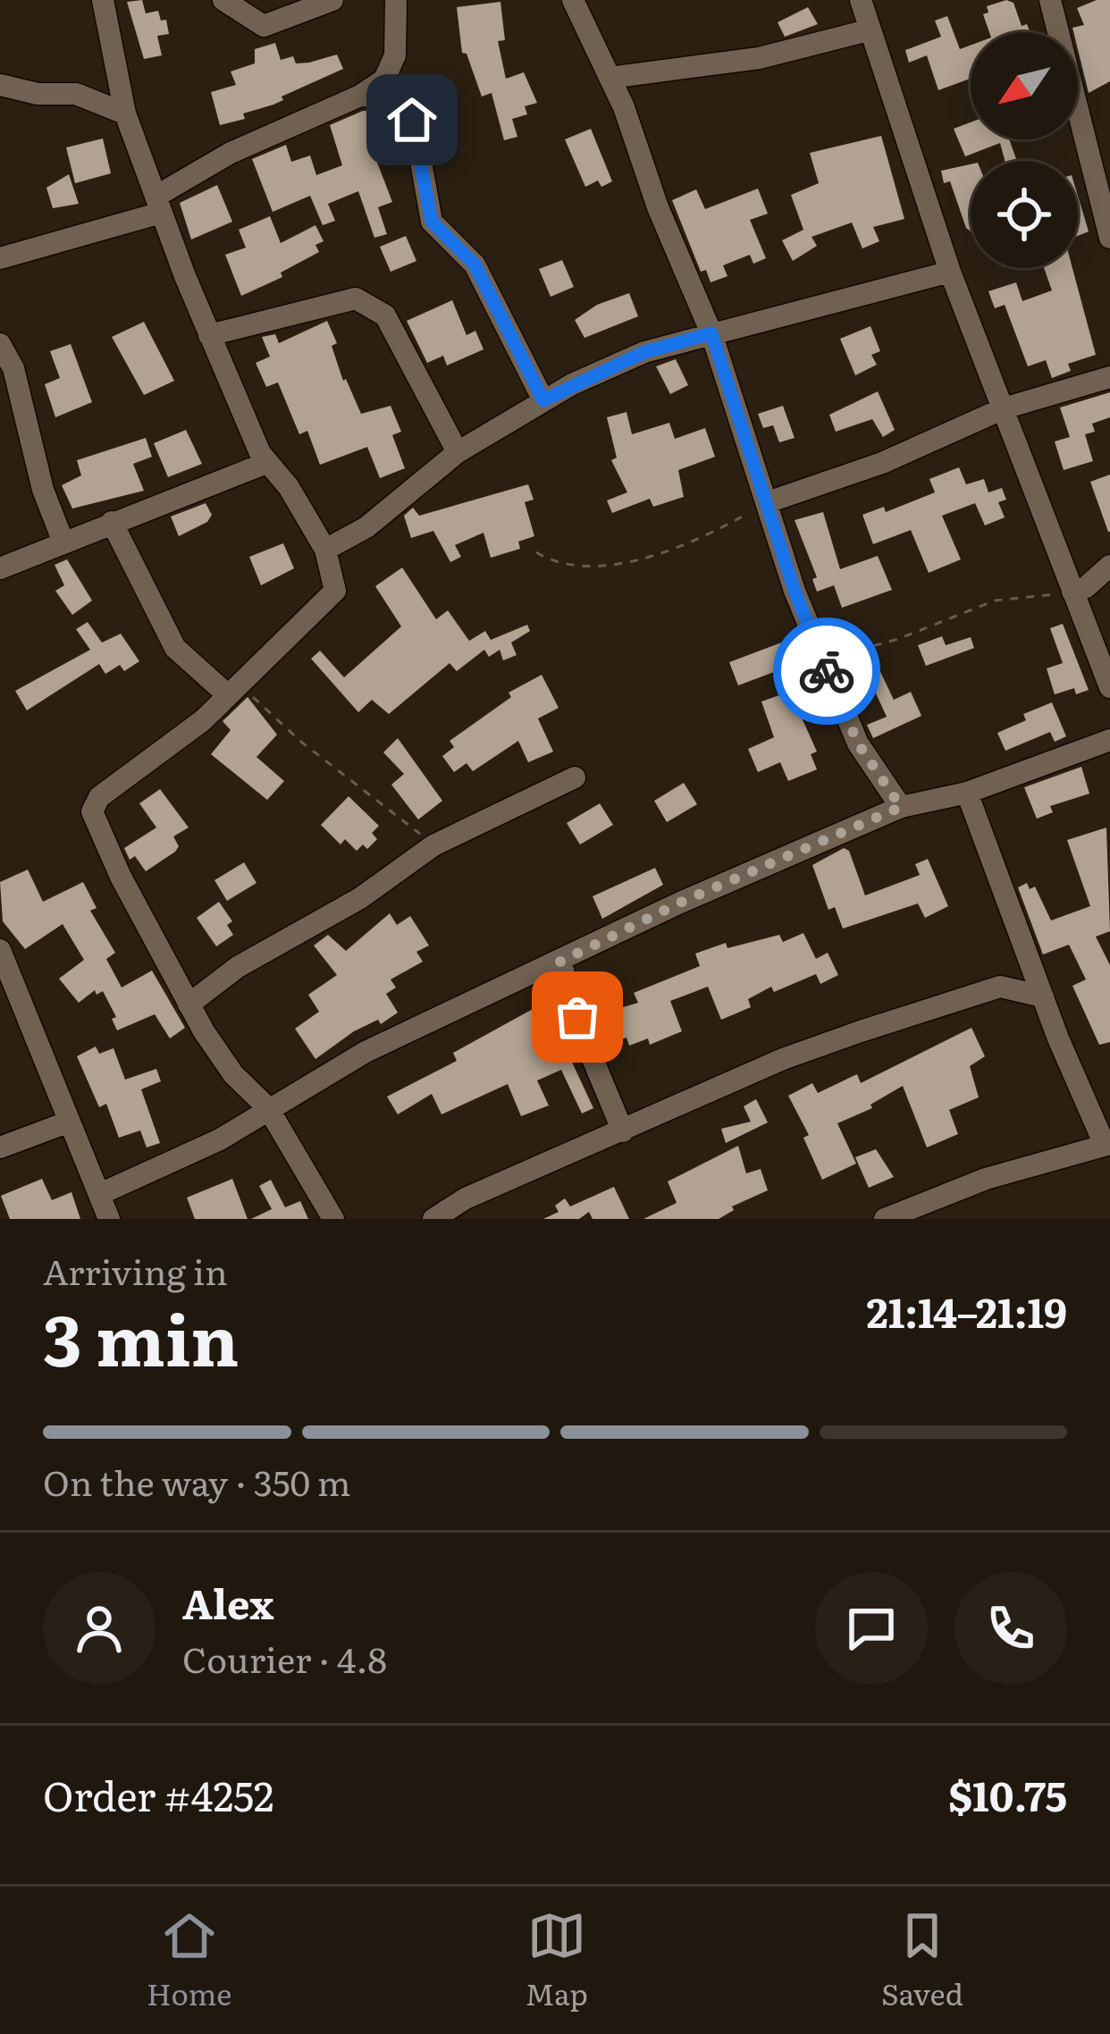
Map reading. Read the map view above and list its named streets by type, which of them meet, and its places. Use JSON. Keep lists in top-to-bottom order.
{
  "north": "bottom left",
  "page": {
    "heading": ["3 min", "Arriving in", "21:14–21:19"],
    "panel": [
      "Alex",
      "Courier · 4.8",
      "Order #4252",
      "$10.75"
    ],
    "bar": "On the way · 350 m",
    "tabs": ["Home", "Map", "Saved"]
  }
}
